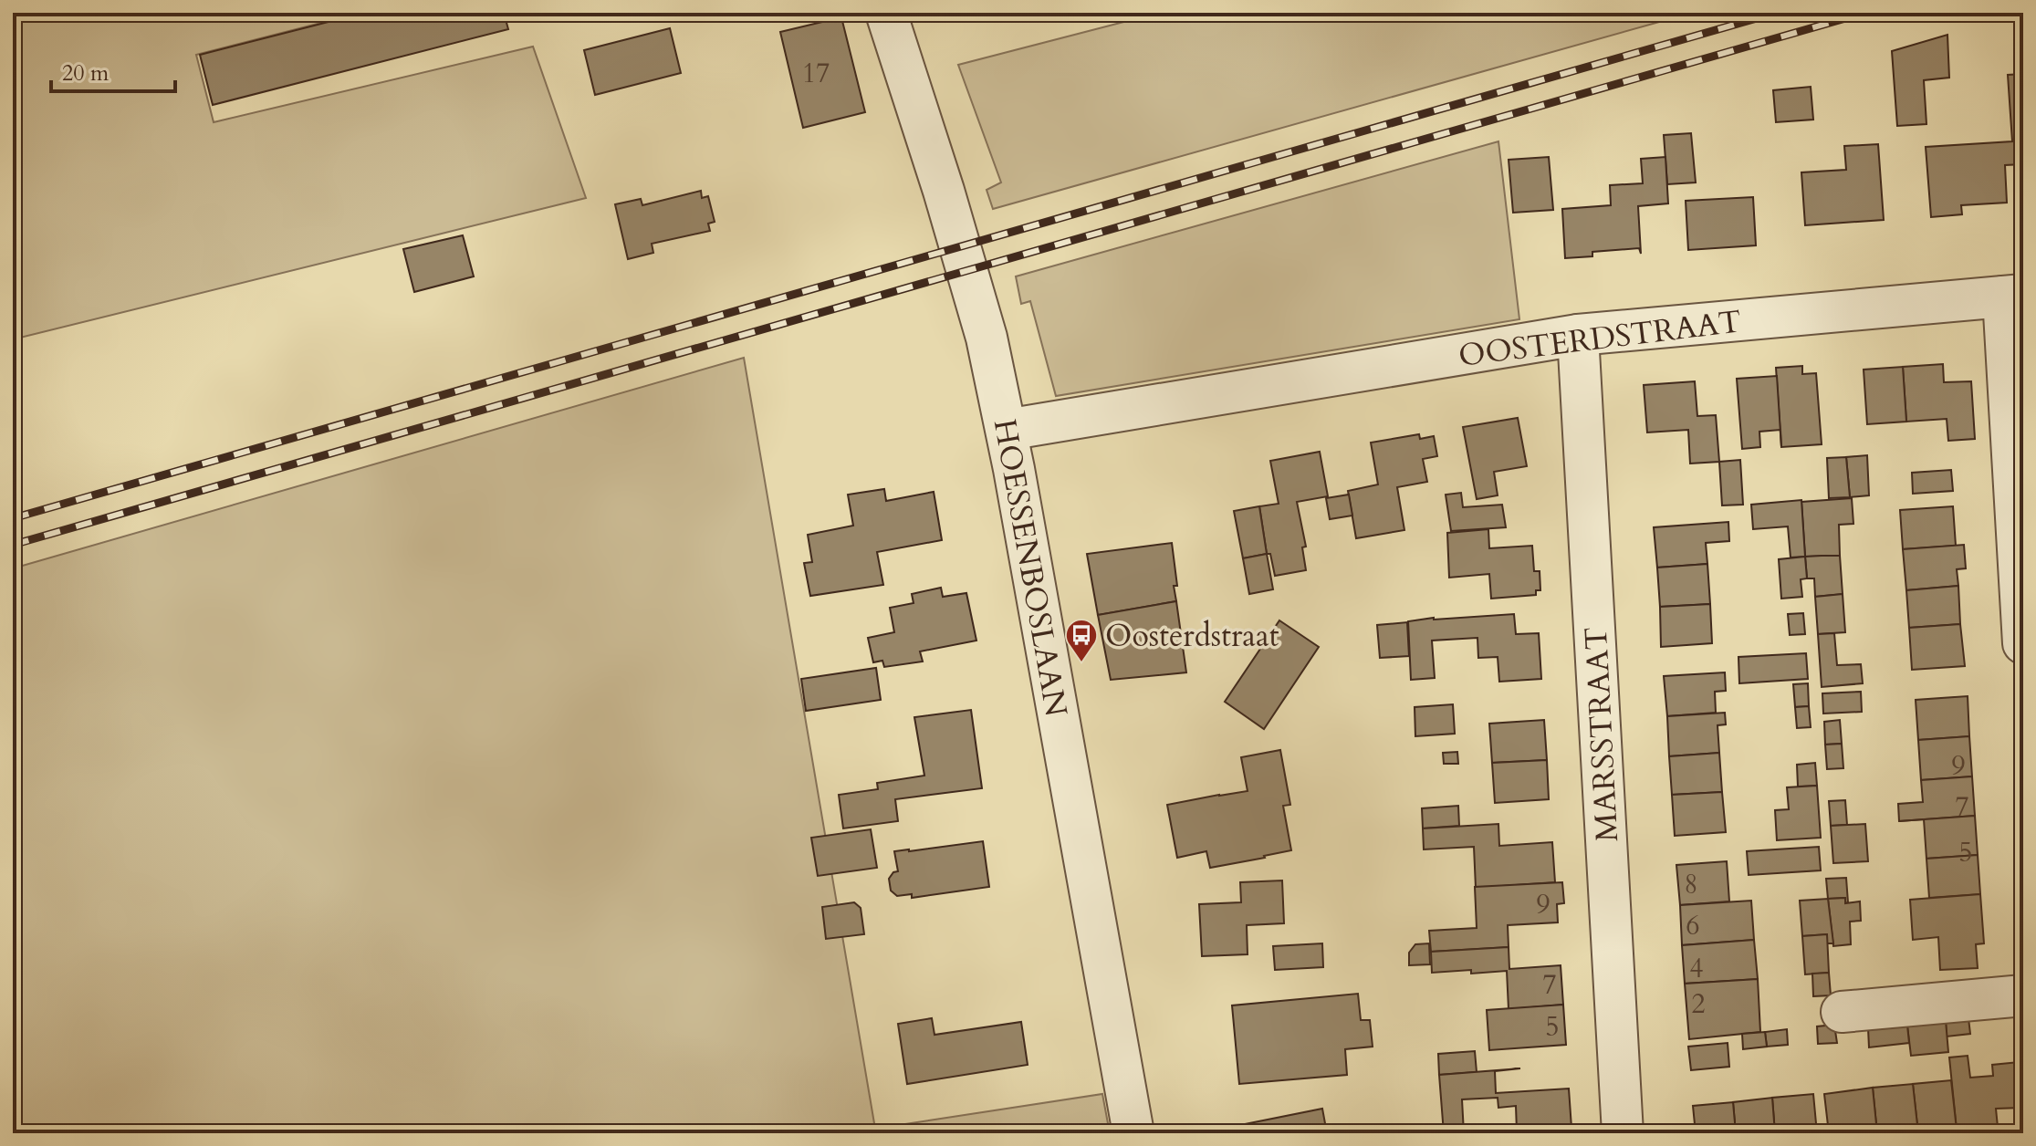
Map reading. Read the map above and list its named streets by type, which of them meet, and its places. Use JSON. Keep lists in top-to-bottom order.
{
  "streets": {
    "street": ["OOSTERDSTRAAT", "HOESSENBOSLAAN", "MARSSTRAAT"]
  },
  "crossings": [
    ["OOSTERDSTRAAT", "HOESSENBOSLAAN"],
    ["OOSTERDSTRAAT", "MARSSTRAAT"]
  ],
  "places": {
    "bus stop": ["Oosterdstraat"]
  },
  "house_numbers": [
    "17",
    "9",
    "7",
    "5",
    "8",
    "9",
    "6",
    "4",
    "7",
    "2",
    "5"
  ],
  "scale_bar": "20 m"
}
